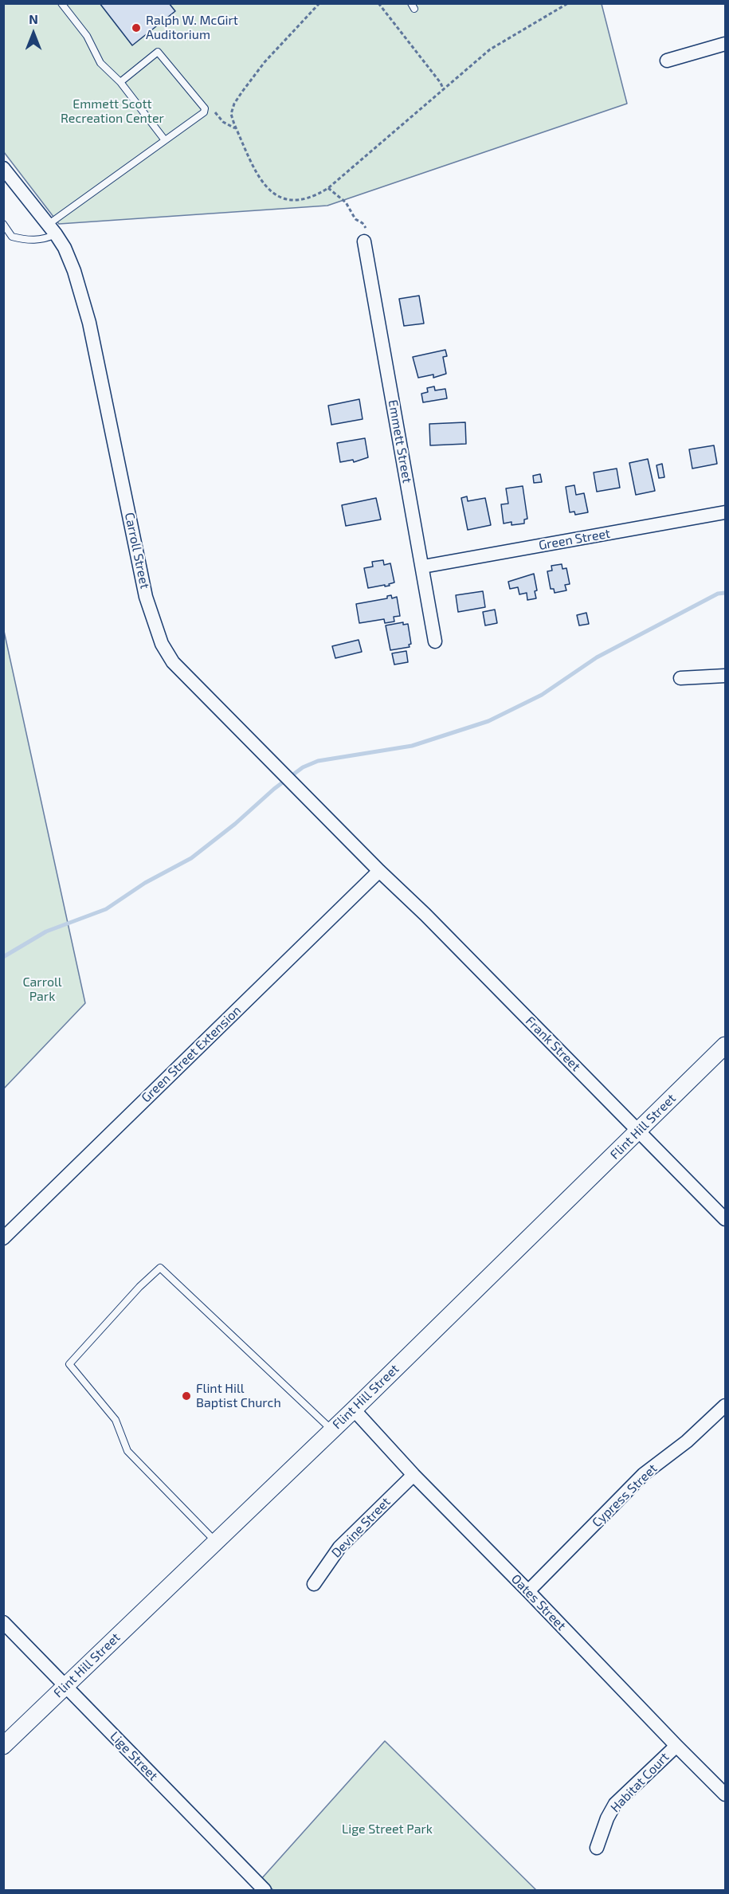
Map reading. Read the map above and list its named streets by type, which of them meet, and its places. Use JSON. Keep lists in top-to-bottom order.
{
  "streets": {
    "street": [
      "Emmett Street",
      "Green Street",
      "Carroll Street",
      "Frank Street",
      "Green Street Extension",
      "Flint Hill Street",
      "Cypress Street",
      "Devine Street",
      "Oates Street",
      "Lige Street",
      "Habitat Court"
    ]
  },
  "crossings": [
    ["Emmett Street", "Green Street"],
    ["Carroll Street", "Frank Street"],
    ["Carroll Street", "Green Street Extension"],
    ["Frank Street", "Green Street Extension"],
    ["Frank Street", "Flint Hill Street"],
    ["Flint Hill Street", "Oates Street"],
    ["Flint Hill Street", "Lige Street"],
    ["Cypress Street", "Oates Street"],
    ["Devine Street", "Oates Street"],
    ["Oates Street", "Habitat Court"]
  ],
  "parks": ["Emmett Scott Recreation Center", "Carroll Park", "Lige Street Park"],
  "places": ["Ralph W. McGirt Auditorium", "Flint Hill Baptist Church"],
  "north": "top"
}
